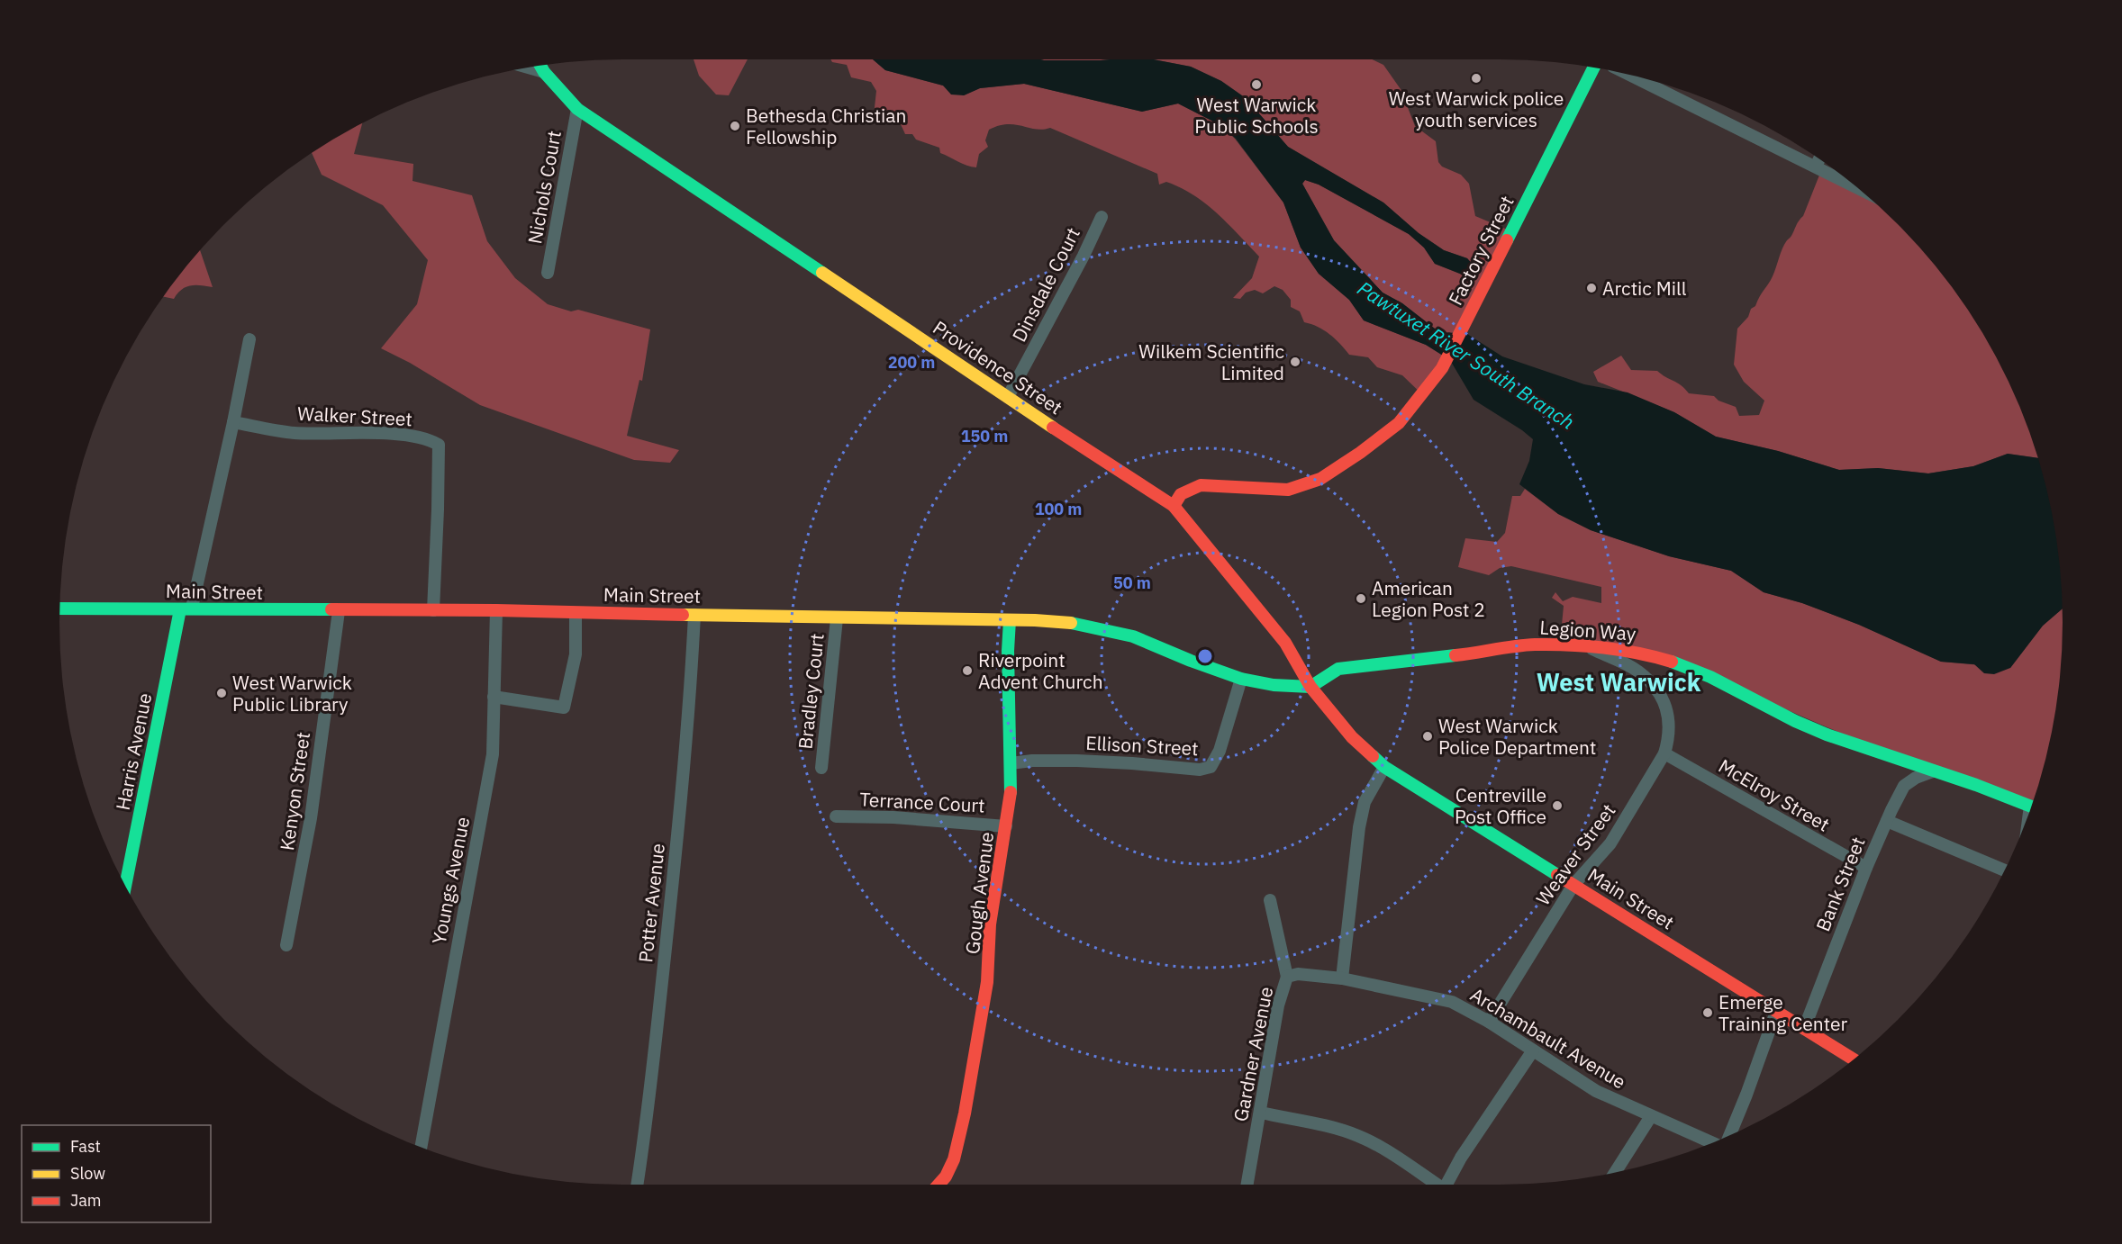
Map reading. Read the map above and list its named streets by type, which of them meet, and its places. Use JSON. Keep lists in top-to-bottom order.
{
  "streets": {
    "main road": [
      "Factory Street",
      "Providence Street",
      "Main Street",
      "Legion Way",
      "Harris Avenue",
      "Gough Avenue"
    ],
    "street": [
      "Nichols Court",
      "Dinsdale Court",
      "Walker Street",
      "Bradley Court",
      "Ellison Street",
      "Kenyon Street",
      "McElroy Street",
      "Terrance Court",
      "Weaver Street",
      "Youngs Avenue",
      "Bank Street",
      "Potter Avenue",
      "Archambault Avenue",
      "Gardner Avenue"
    ]
  },
  "crossings": [
    ["Nichols Court", "Providence Street"],
    ["Factory Street", "Providence Street"],
    ["Dinsdale Court", "Providence Street"],
    ["Providence Street", "Main Street"],
    ["Providence Street", "Legion Way"],
    ["Walker Street", "Main Street"],
    ["Main Street", "Bradley Court"],
    ["Main Street", "Ellison Street"],
    ["Main Street", "Harris Avenue"],
    ["Main Street", "Kenyon Street"],
    ["Main Street", "Weaver Street"],
    ["Main Street", "Youngs Avenue"],
    ["Main Street", "Bank Street"],
    ["Main Street", "Gough Avenue"],
    ["Main Street", "Potter Avenue"],
    ["Legion Way", "Weaver Street"],
    ["Legion Way", "Bank Street"],
    ["Ellison Street", "Gough Avenue"],
    ["McElroy Street", "Weaver Street"],
    ["McElroy Street", "Bank Street"],
    ["Terrance Court", "Gough Avenue"],
    ["Weaver Street", "Archambault Avenue"],
    ["Archambault Avenue", "Gardner Avenue"]
  ],
  "districts": ["West Warwick"],
  "water": ["Pawtuxet River South Branch"],
  "places": [
    "West Warwick police youth services",
    "West Warwick Public Schools",
    "Bethesda Christian Fellowship",
    "Arctic Mill",
    "Wilkem Scientific Limited",
    "American Legion Post 2",
    "Riverpoint Advent Church",
    "West Warwick Public Library",
    "West Warwick Police Department",
    "Centreville Post Office",
    "Emerge Training Center"
  ],
  "legend": ["Fast", "Slow", "Jam"],
  "rings": [
    "200 m",
    "150 m",
    "100 m",
    "50 m"
  ]
}
